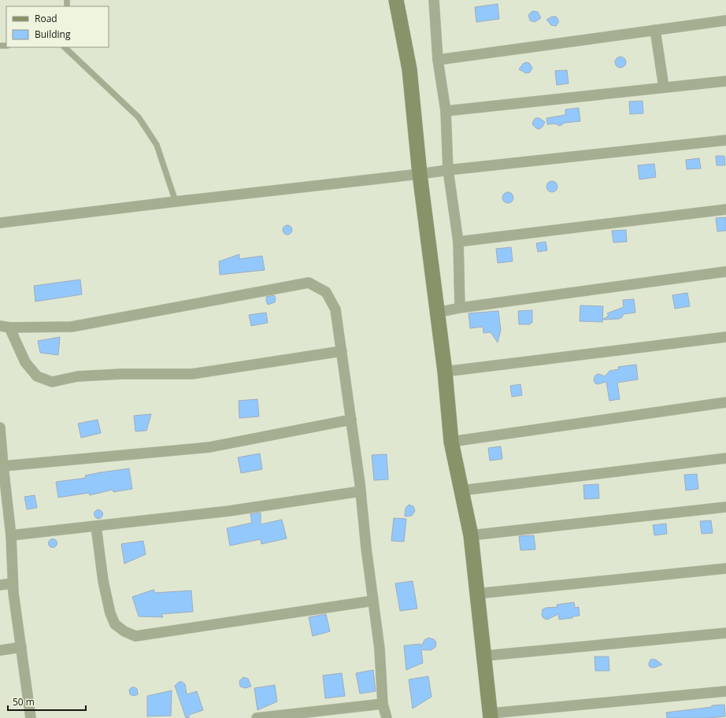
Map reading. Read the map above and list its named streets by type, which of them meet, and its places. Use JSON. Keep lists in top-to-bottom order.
{
  "legend": ["Road", "Building"],
  "scale_bar": "50 m"
}
